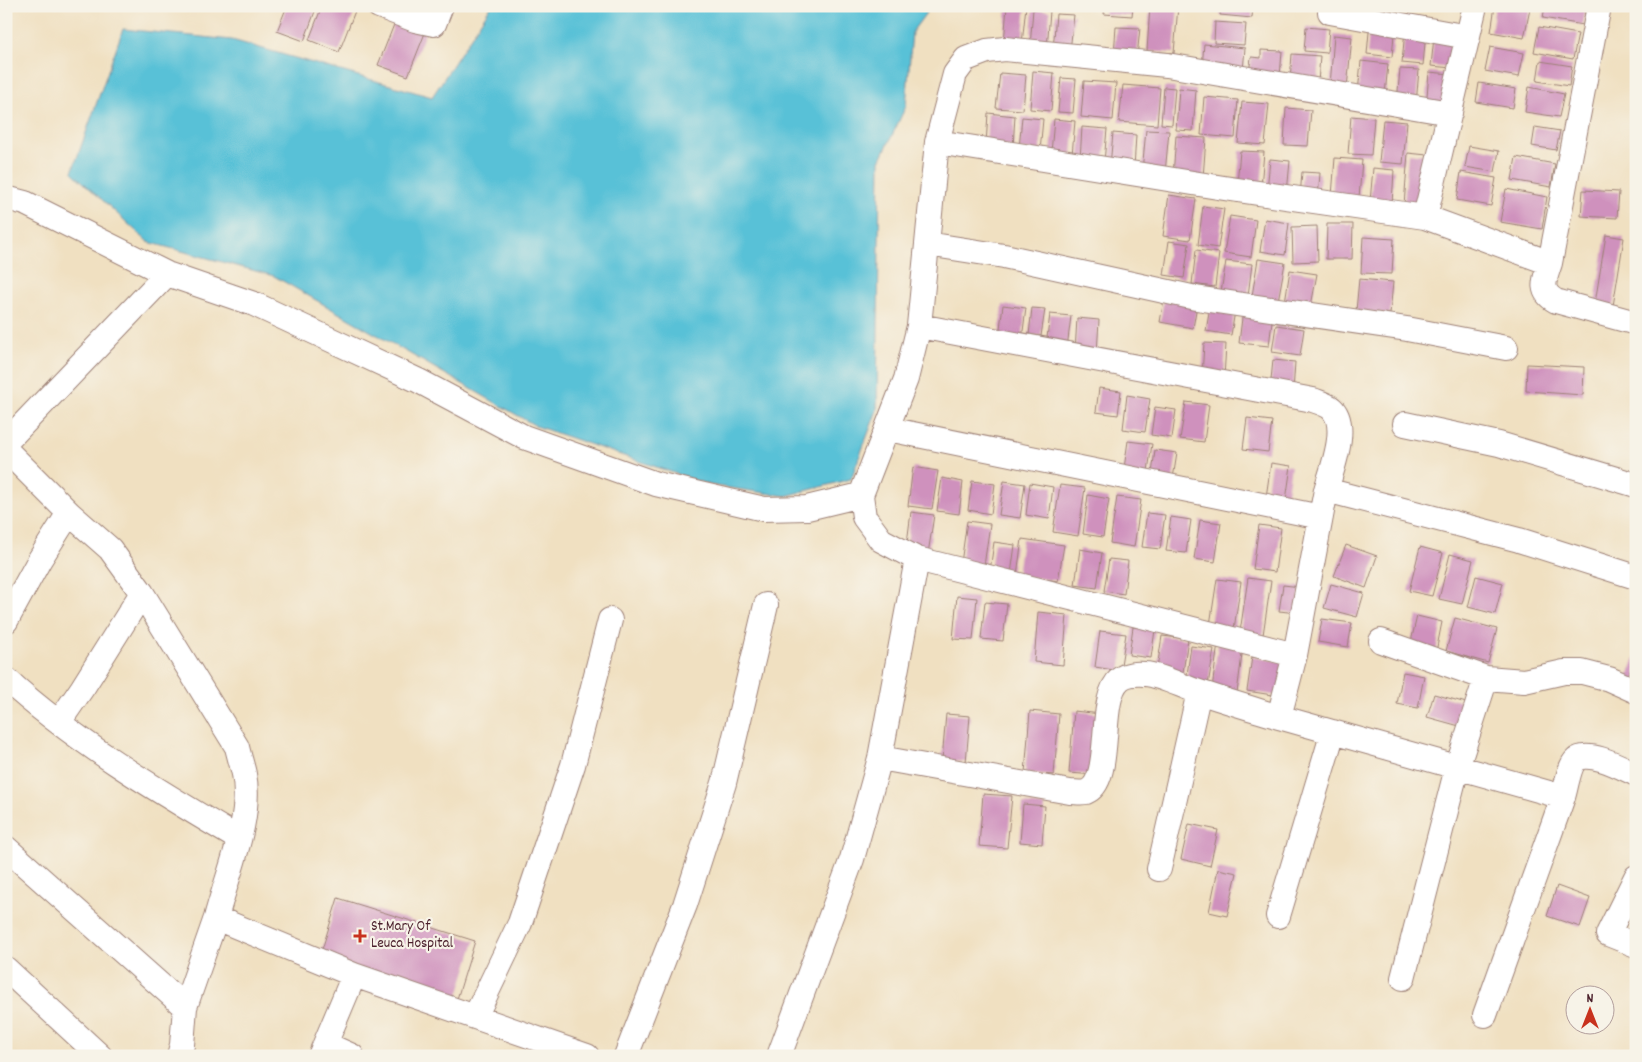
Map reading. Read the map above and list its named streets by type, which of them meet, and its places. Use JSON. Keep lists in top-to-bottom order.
{
  "places": {
    "health": ["St.Mary Of Leuca Hospital"]
  },
  "north": "top"
}
